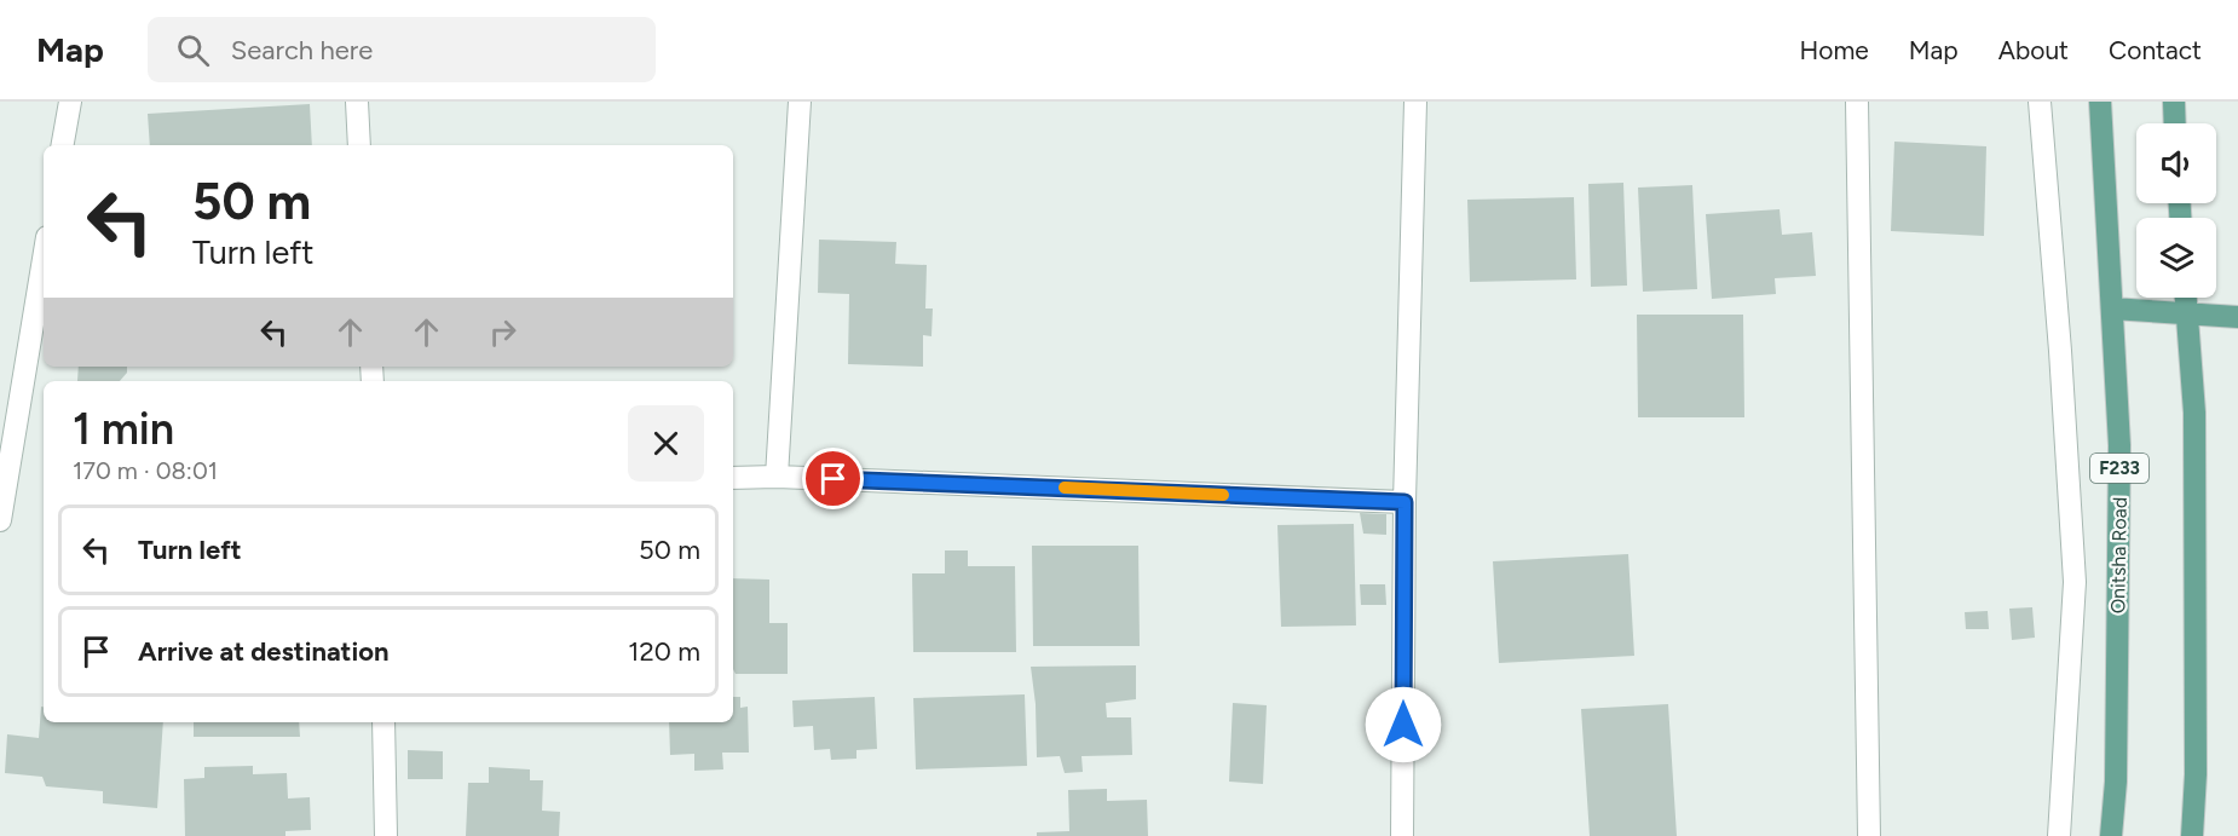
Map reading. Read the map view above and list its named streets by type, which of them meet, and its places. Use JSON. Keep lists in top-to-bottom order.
{
  "streets": {
    "main road": ["F233", "Onitsha Road"]
  },
  "page": {
    "header": "Map",
    "search": "Search here",
    "nav": [
      "Home",
      "Map",
      "About",
      "Contact"
    ],
    "turn": ["50 m", "Turn left"],
    "heading": ["1 min", "170 m · 08:01"],
    "list": [
      {
        "name": "Turn left",
        "value": "50 m"
      },
      {
        "name": "Arrive at destination",
        "value": "120 m"
      }
    ]
  }
}
